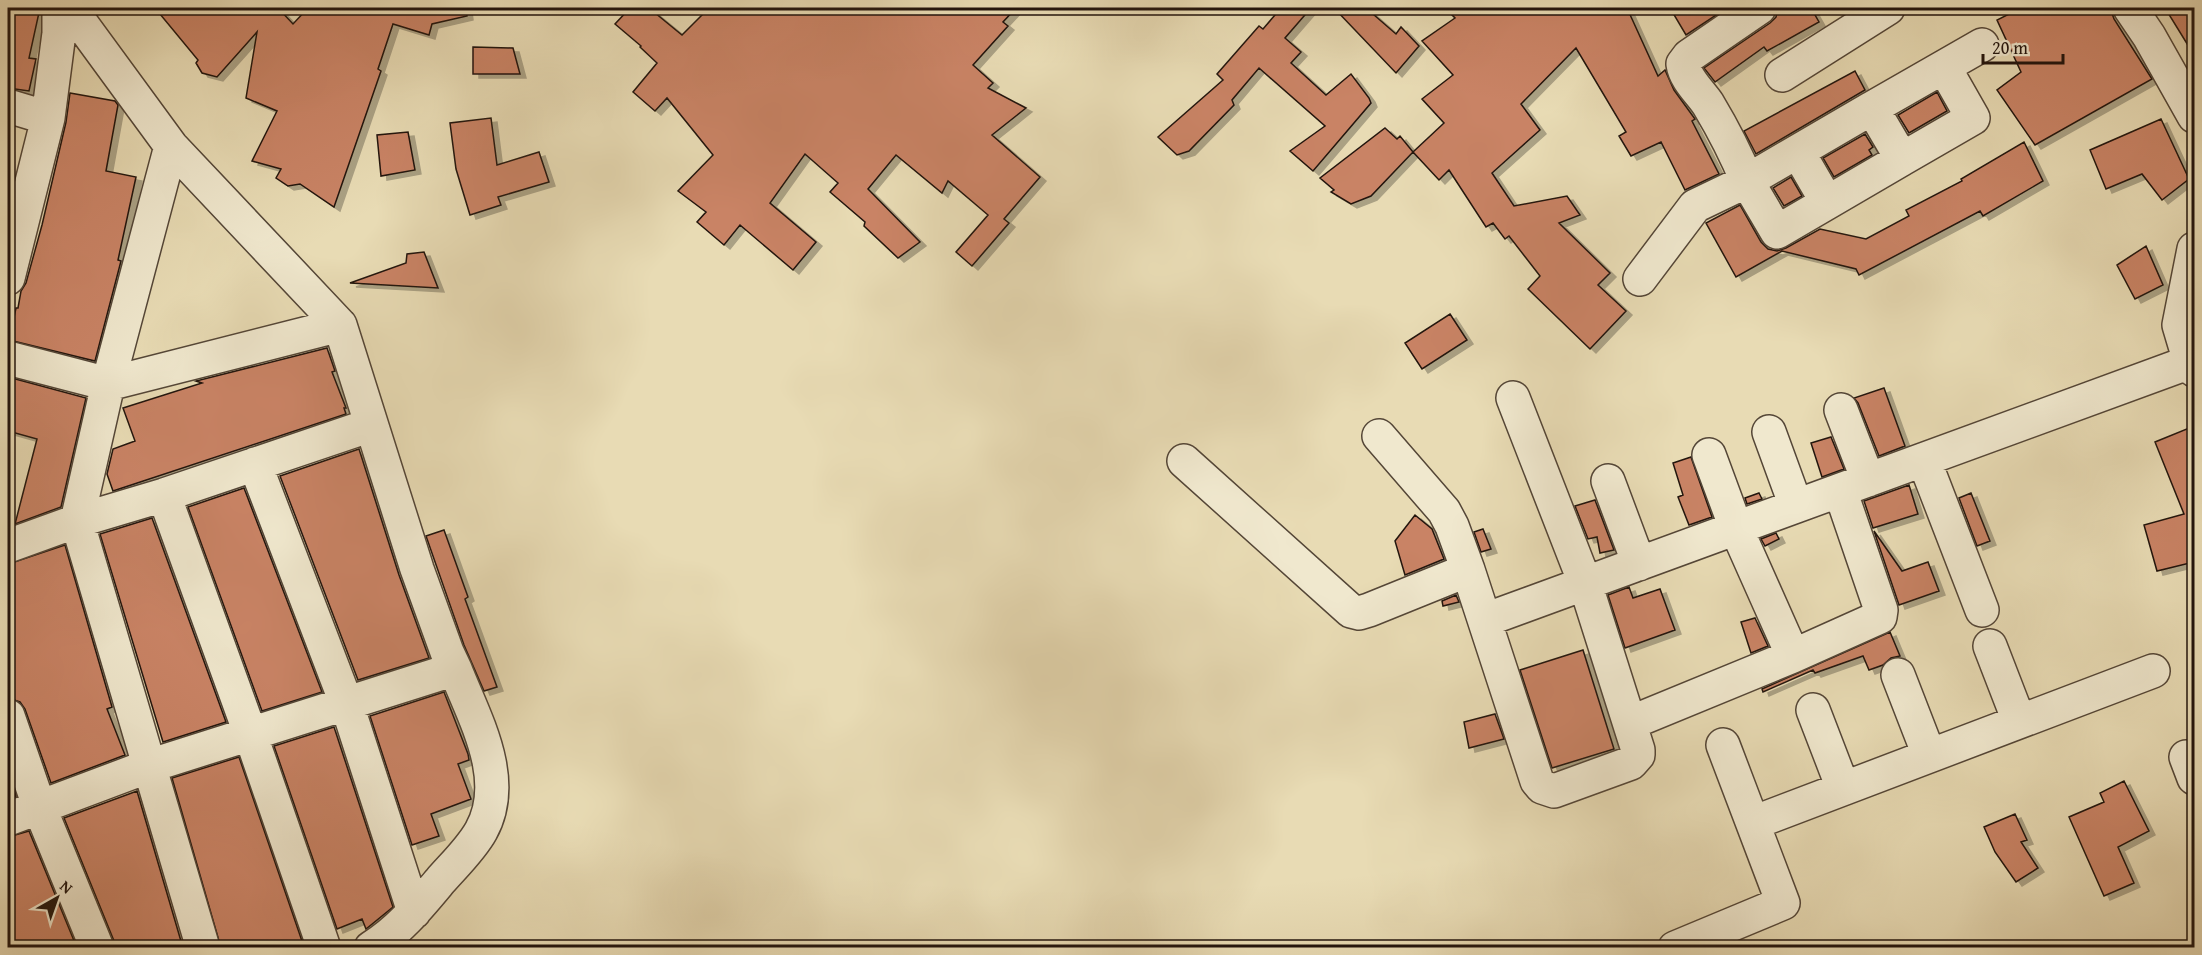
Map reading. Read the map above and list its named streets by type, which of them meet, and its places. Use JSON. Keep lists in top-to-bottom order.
{
  "scale_bar": "20 m",
  "north": "top right"
}
